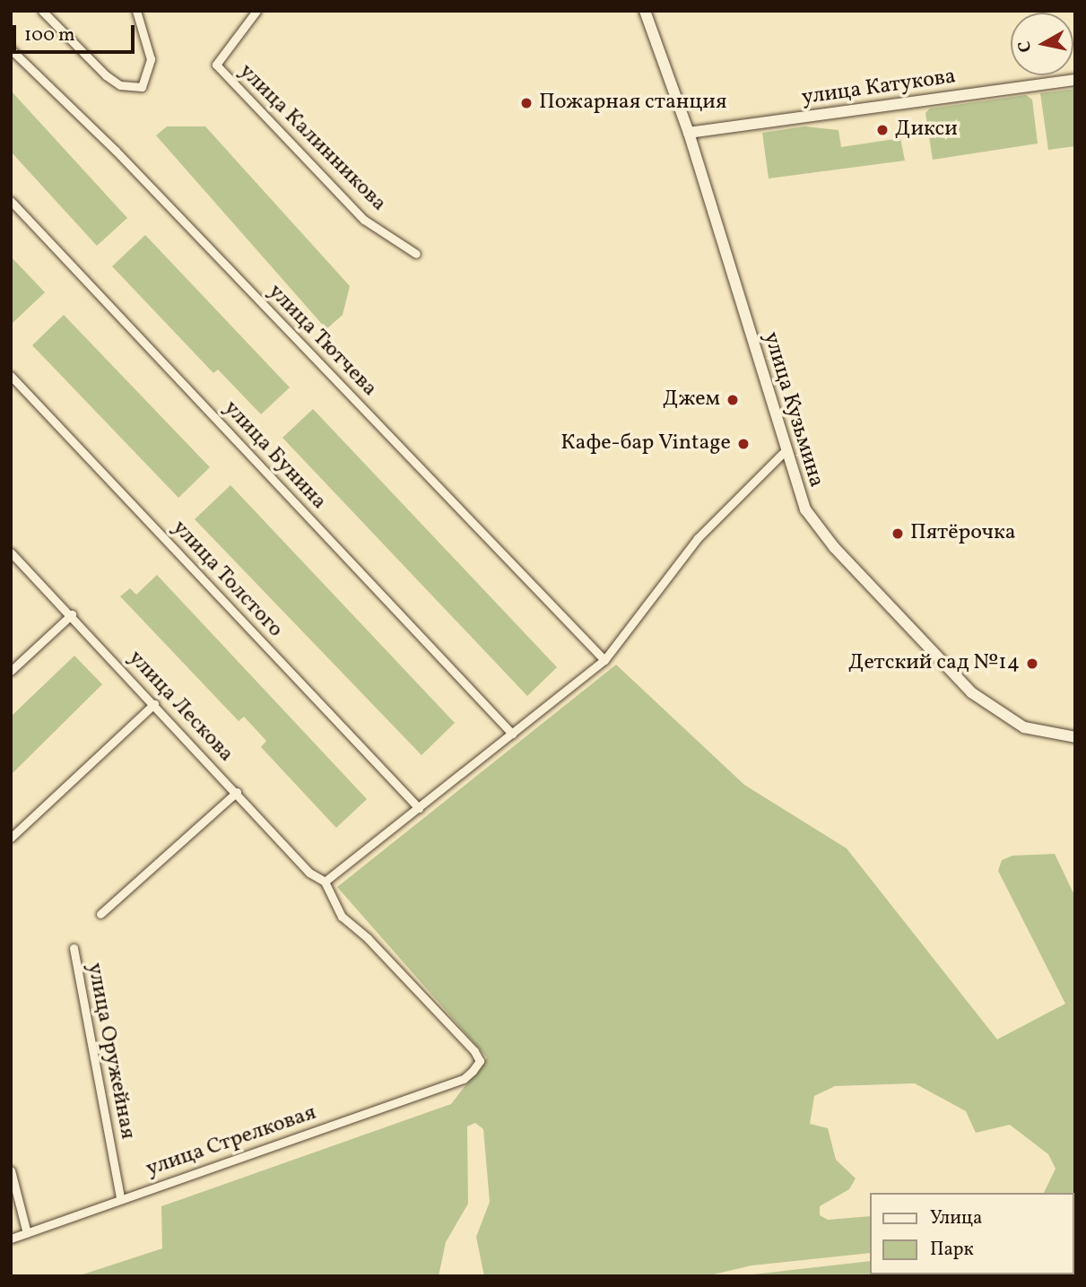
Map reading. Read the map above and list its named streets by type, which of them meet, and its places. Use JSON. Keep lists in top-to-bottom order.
{
  "streets": {
    "main road": ["улица Катукова", "улица Кузьмина"],
    "street": [
      "улица Калинникова",
      "улица Тютчева",
      "улица Бунина",
      "улица Толстого",
      "улица Лескова",
      "улица Оружейная",
      "улица Стрелковая"
    ]
  },
  "crossings": [
    ["улица Катукова", "улица Кузьмина"],
    ["улица Лескова", "улица Стрелковая"],
    ["улица Оружейная", "улица Стрелковая"]
  ],
  "places": [
    "Пожарная станция",
    "Дикси",
    "Джем",
    "Кафе-бар Vintage",
    "Пятёрочка",
    "Детский сад №14"
  ],
  "legend": ["Улица", "Парк"],
  "scale_bar": "100 m",
  "north": "left"
}
